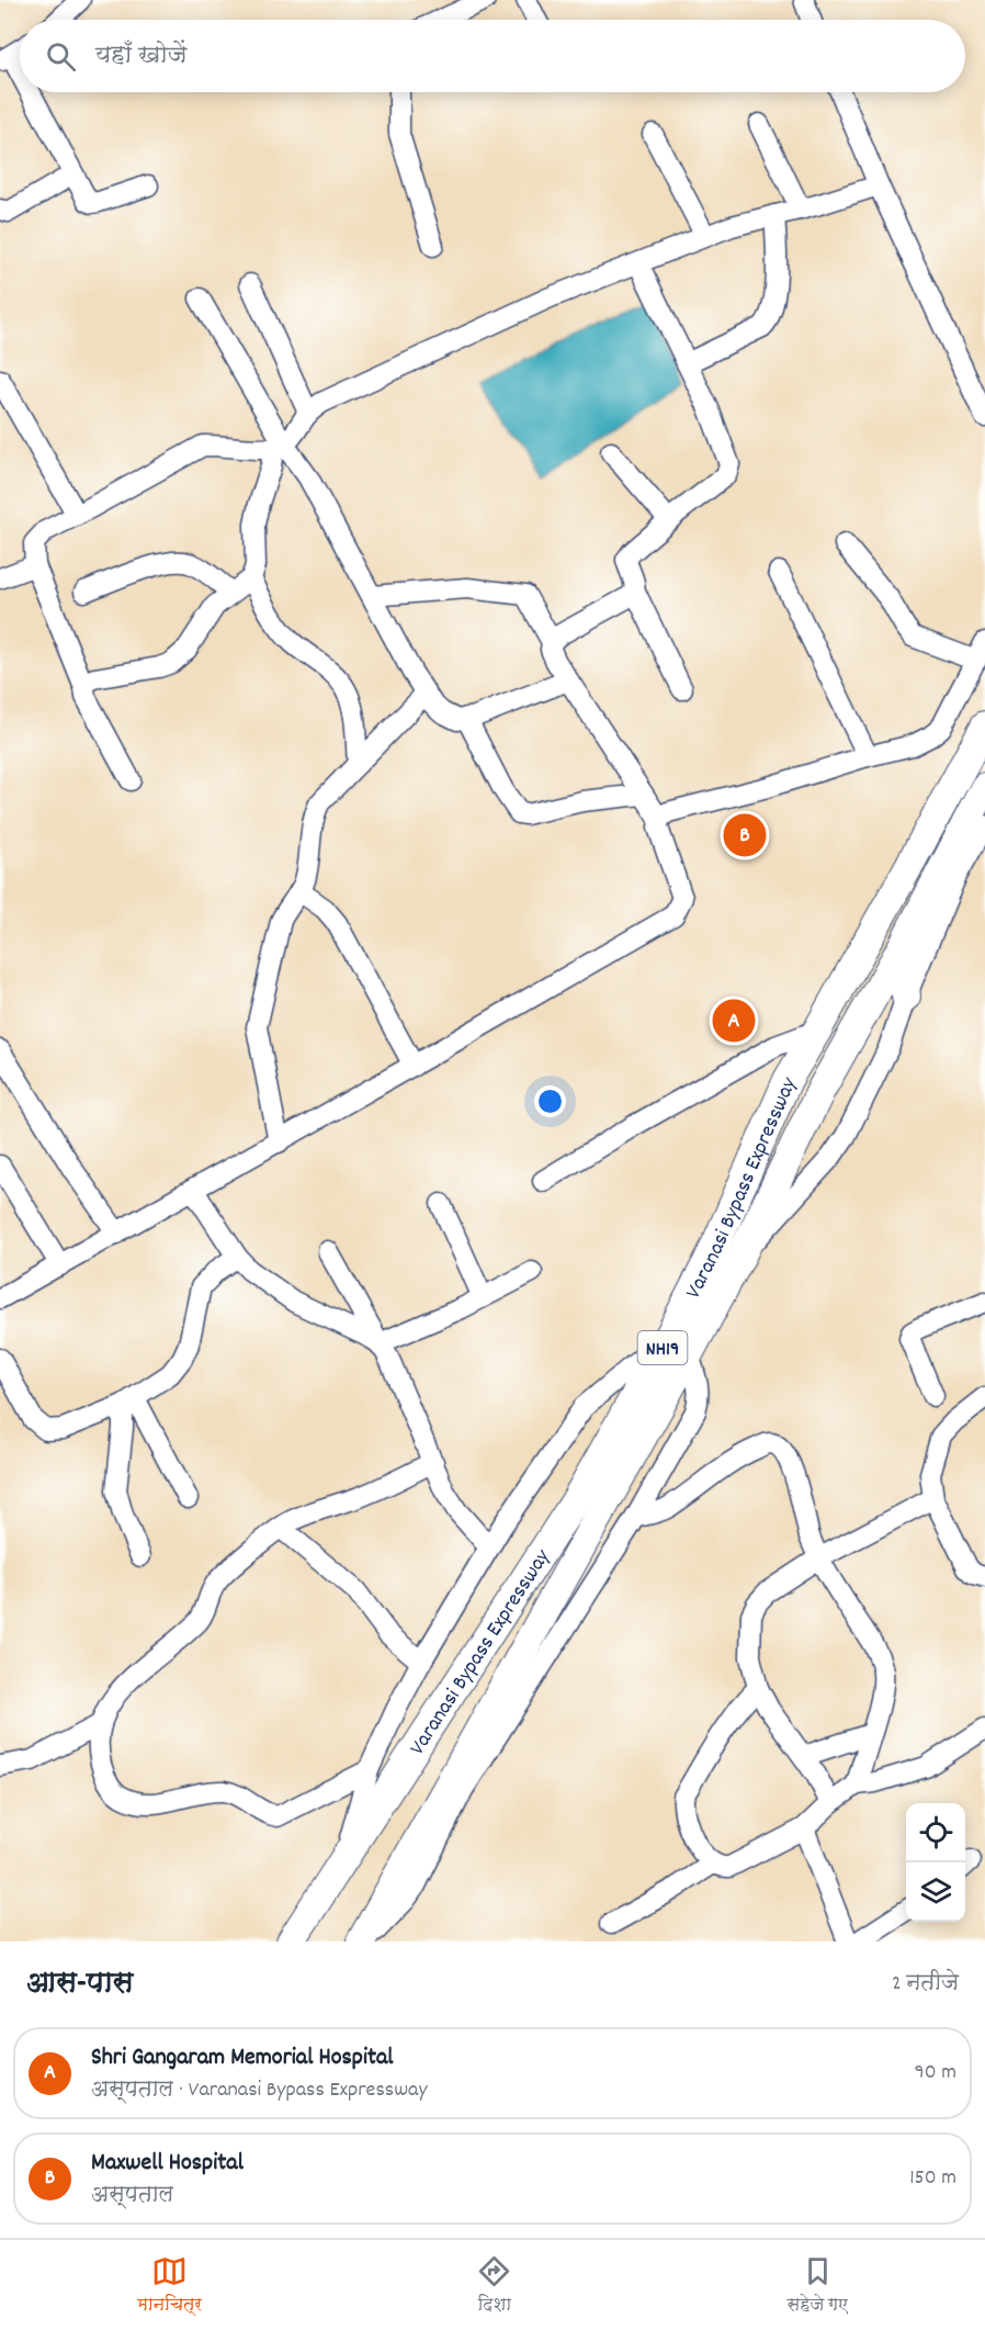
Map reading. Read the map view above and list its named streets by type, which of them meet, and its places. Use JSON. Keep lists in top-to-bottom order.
{
  "streets": {
    "highway": ["Varanasi Bypass Expressway", "NH19"]
  },
  "page": {
    "search": "यहाँ खोजें",
    "pins": ["B", "A"],
    "heading": ["आस-पास", "2 नतीजे"],
    "list": [
      {
        "mark": "A",
        "name": "Shri Gangaram Memorial Hospital",
        "note": "अस्पताल · Varanasi Bypass Expressway",
        "value": "90 m"
      },
      {
        "mark": "B",
        "name": "Maxwell Hospital",
        "note": "अस्पताल",
        "value": "150 m"
      }
    ],
    "nav": ["मानचित्र", "दिशा", "सहेजे गए"]
  }
}
